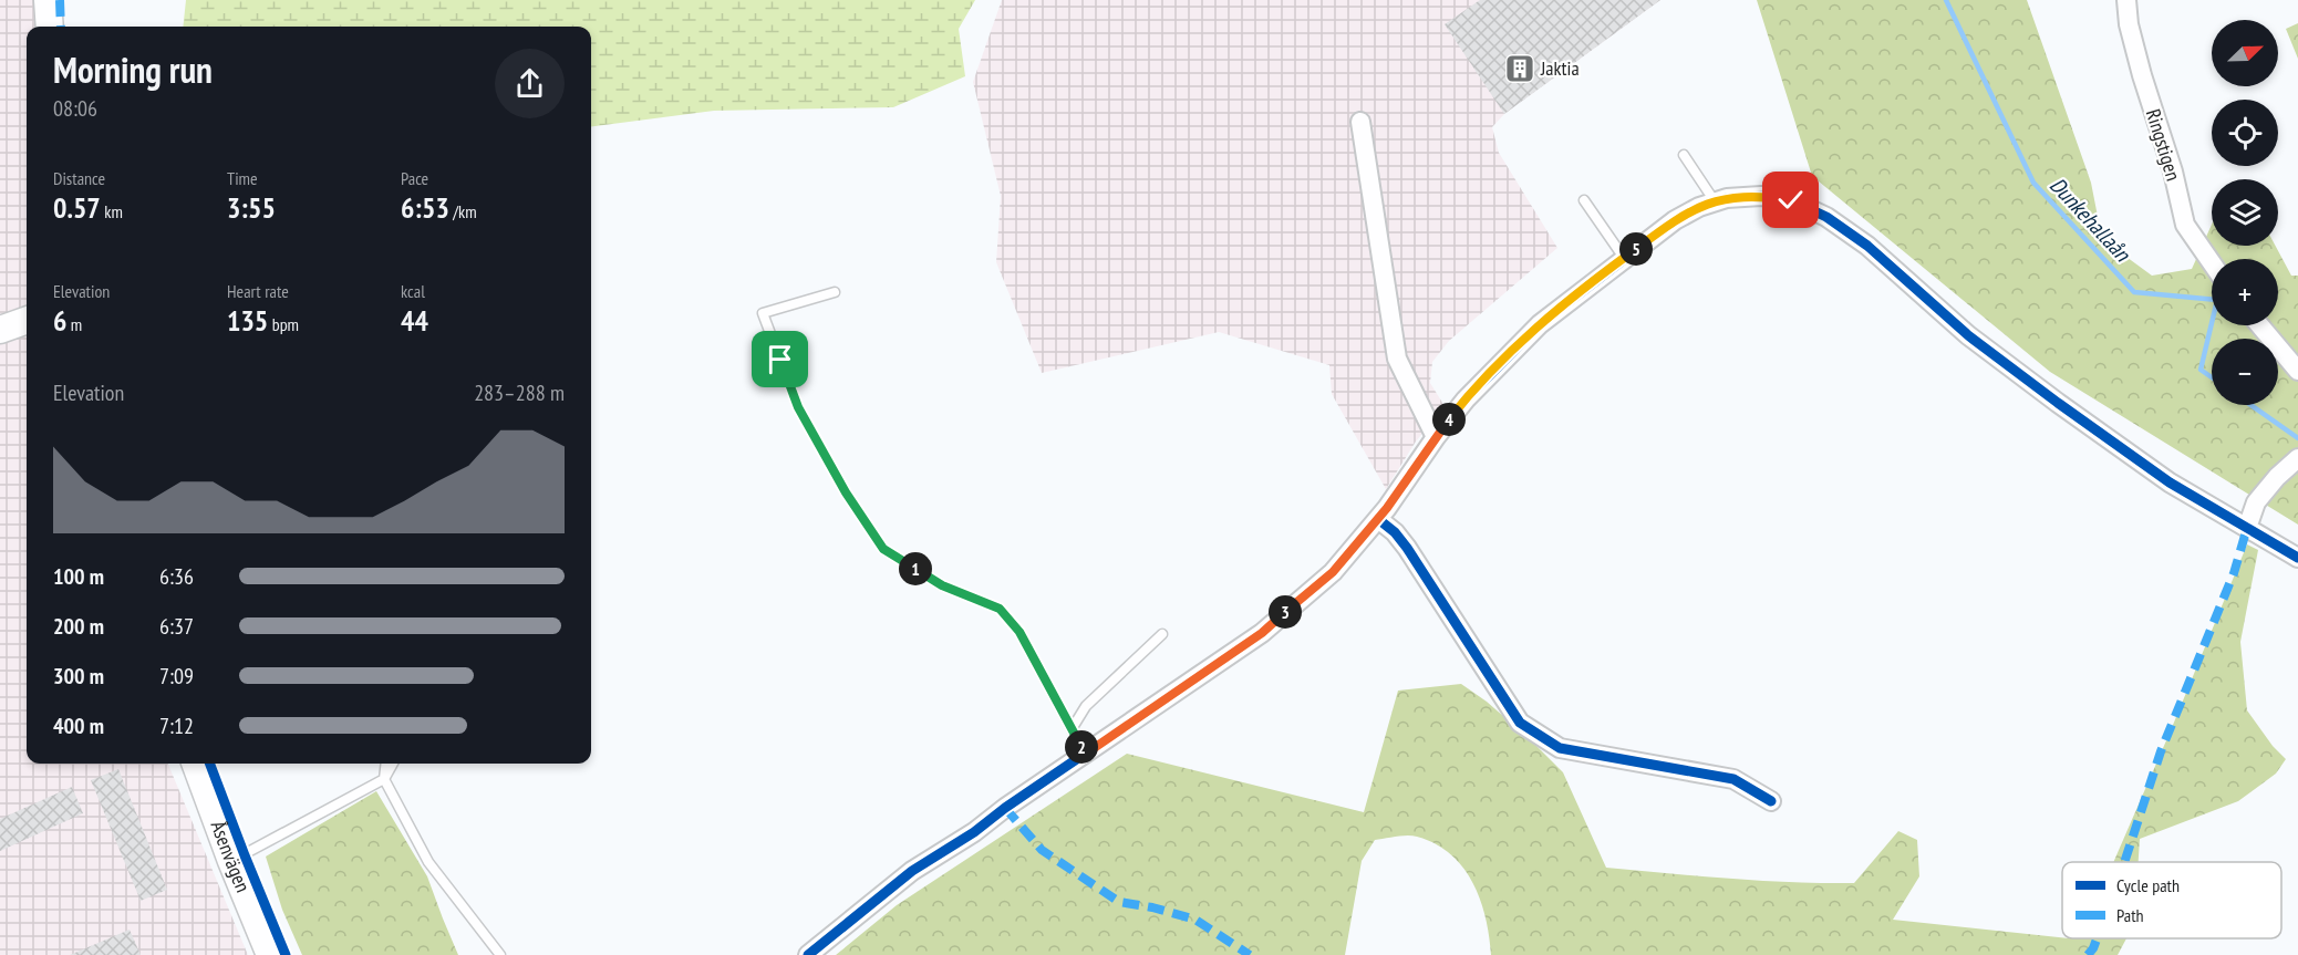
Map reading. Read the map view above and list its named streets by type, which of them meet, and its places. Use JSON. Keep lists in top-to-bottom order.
{
  "streets": {
    "street": ["Ringstigen", "Åsenvägen"]
  },
  "water": ["Dunkehallaån"],
  "places": {
    "building": ["Jaktia"]
  },
  "legend": ["Cycle path", "Path"],
  "north": "top right",
  "page": {
    "map_buttons": ["+", "−"],
    "heading": ["Morning run", "08:06"],
    "stats": [
      ["Distance", "0.57 km"],
      ["Time", "3:55"],
      ["Pace", "6:53 /km"],
      ["Elevation", "6 m"],
      ["Heart rate", "135 bpm"],
      ["kcal", "44"]
    ],
    "pins": [
      "5",
      "4",
      "1",
      "3",
      "2"
    ],
    "chart": ["Elevation", "283–288 m"],
    "list": [
      {
        "name": "100 m",
        "note": "6:36"
      },
      {
        "name": "200 m",
        "note": "6:37"
      },
      {
        "name": "300 m",
        "note": "7:09"
      },
      {
        "name": "400 m",
        "note": "7:12"
      }
    ]
  }
}
